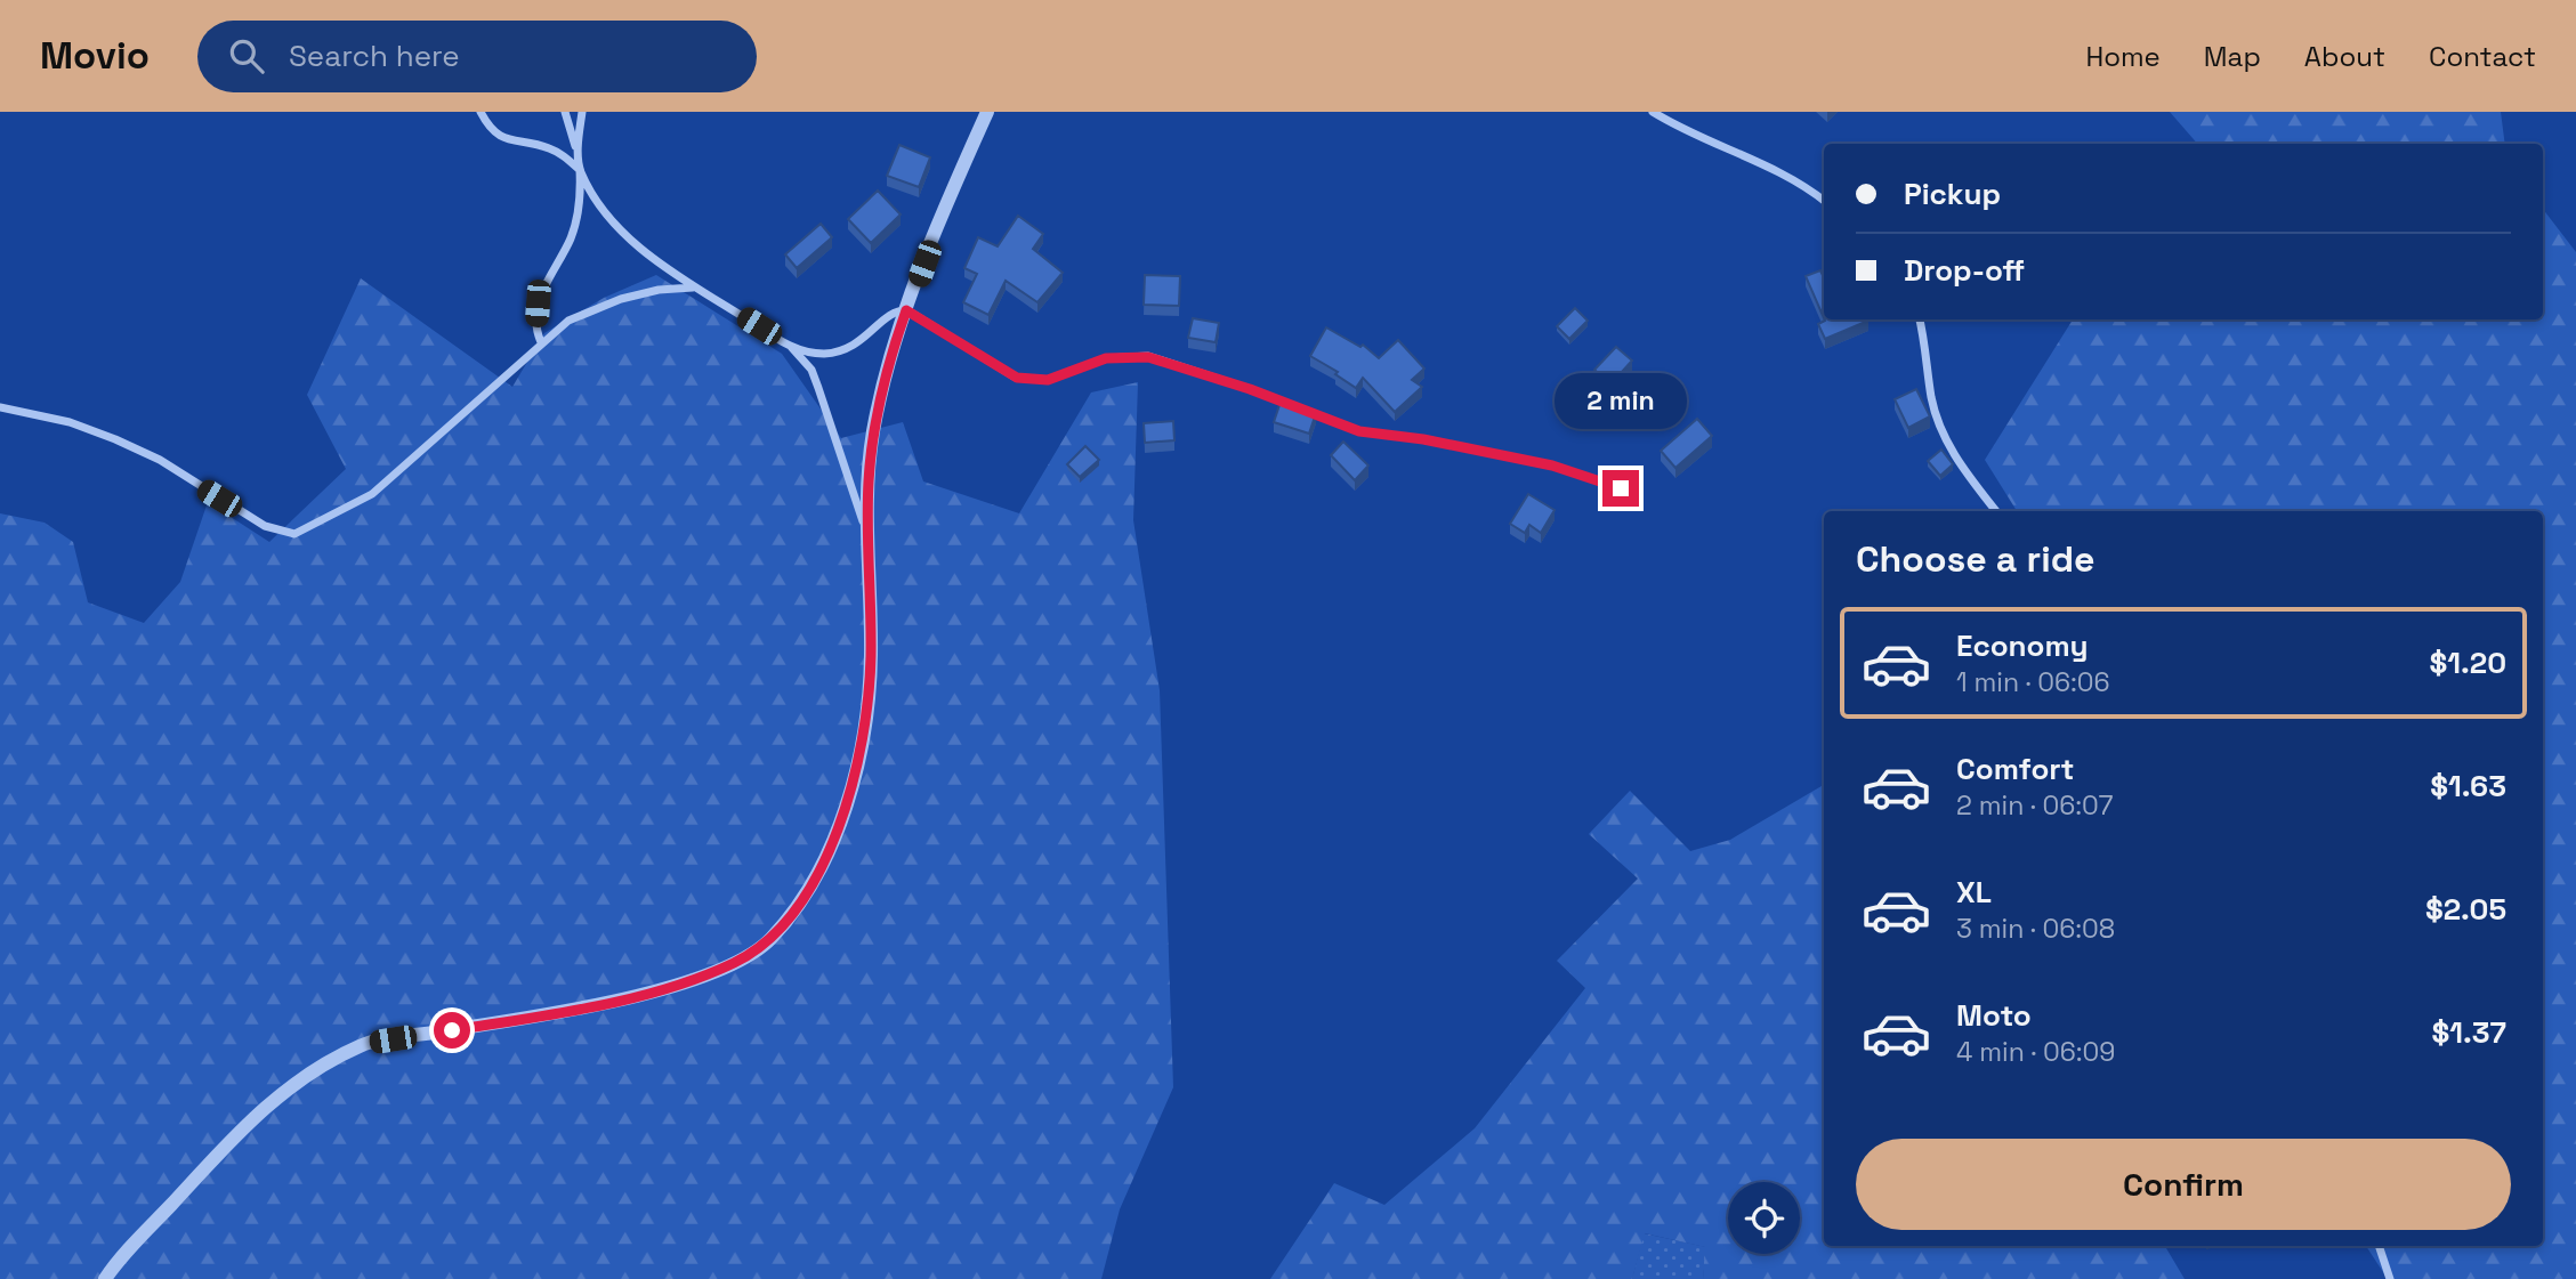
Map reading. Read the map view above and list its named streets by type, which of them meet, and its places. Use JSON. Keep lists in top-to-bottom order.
{
  "page": {
    "header": "Movio",
    "search": "Search here",
    "nav": [
      "Home",
      "Map",
      "About",
      "Contact"
    ],
    "banner": ["Pickup", "Drop-off"],
    "bubble": "2 min",
    "heading": "Choose a ride",
    "list": [
      {
        "name": "Economy",
        "note": "1 min · 06:06",
        "value": "$1.20"
      },
      {
        "name": "Comfort",
        "note": "2 min · 06:07",
        "value": "$1.63"
      },
      {
        "name": "XL",
        "note": "3 min · 06:08",
        "value": "$2.05"
      },
      {
        "name": "Moto",
        "note": "4 min · 06:09",
        "value": "$1.37"
      }
    ],
    "buttons": "Confirm"
  }
}
